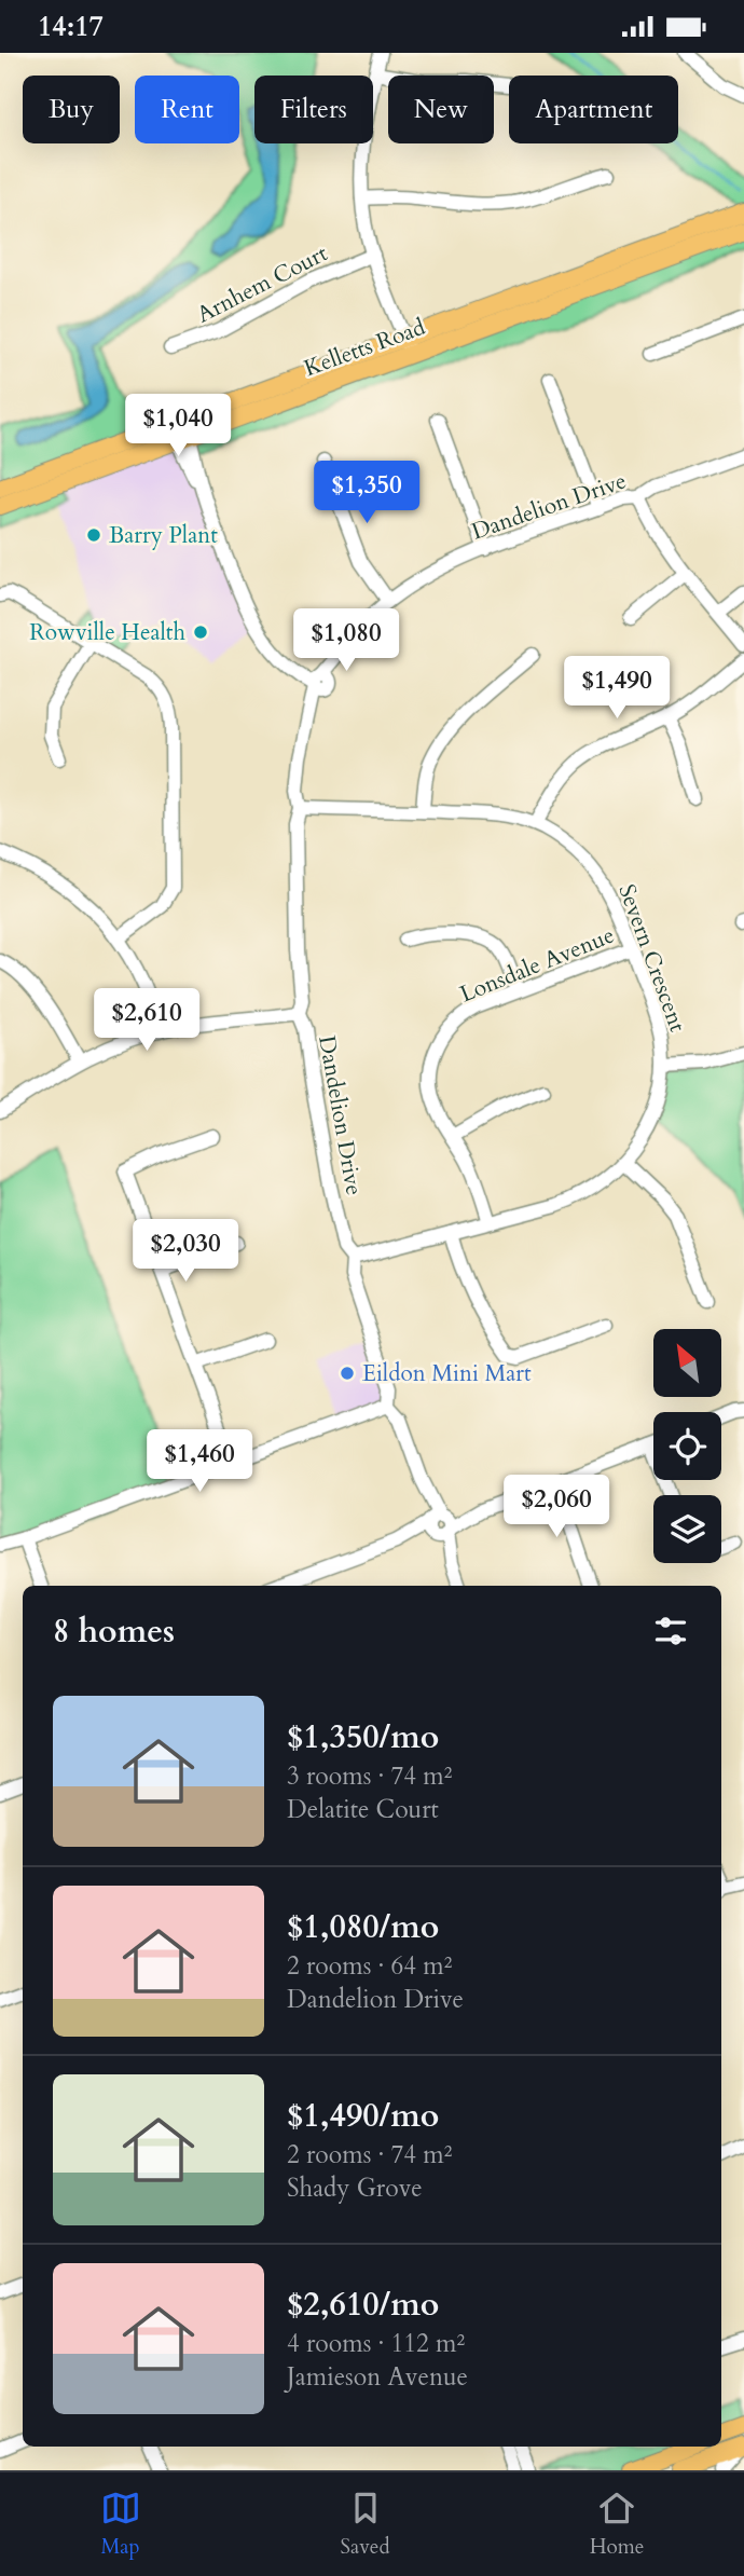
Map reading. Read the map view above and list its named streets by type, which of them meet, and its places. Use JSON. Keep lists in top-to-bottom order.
{
  "streets": {
    "main road": ["Kelletts Road"],
    "street": [
      "Arnhem Court",
      "Dandelion Drive",
      "Severn Crescent",
      "Lonsdale Avenue"
    ]
  },
  "crossings": [
    ["Dandelion Drive", "Severn Crescent"],
    ["Severn Crescent", "Lonsdale Avenue"]
  ],
  "places": ["Barry Plant", "Rowville Health", "Eildon Mini Mart"],
  "north": "top left",
  "page": {
    "status": "14:17",
    "chip": [
      "Buy",
      "Rent",
      "Filters",
      "New",
      "Apartment"
    ],
    "price": [
      "$1,040",
      "$1,350",
      "$1,080",
      "$1,490",
      "$2,610",
      "$2,030",
      "$1,460",
      "$2,060"
    ],
    "heading": "8 homes",
    "list": [
      {
        "name": "$1,350/mo",
        "note": "3 rooms · 74 m² · Delatite Court"
      },
      {
        "name": "$1,080/mo",
        "note": "2 rooms · 64 m² · Dandelion Drive"
      },
      {
        "name": "$1,490/mo",
        "note": "2 rooms · 74 m² · Shady Grove"
      },
      {
        "name": "$2,610/mo",
        "note": "4 rooms · 112 m² · Jamieson Avenue"
      }
    ],
    "tabs": ["Map", "Saved", "Home"]
  }
}
